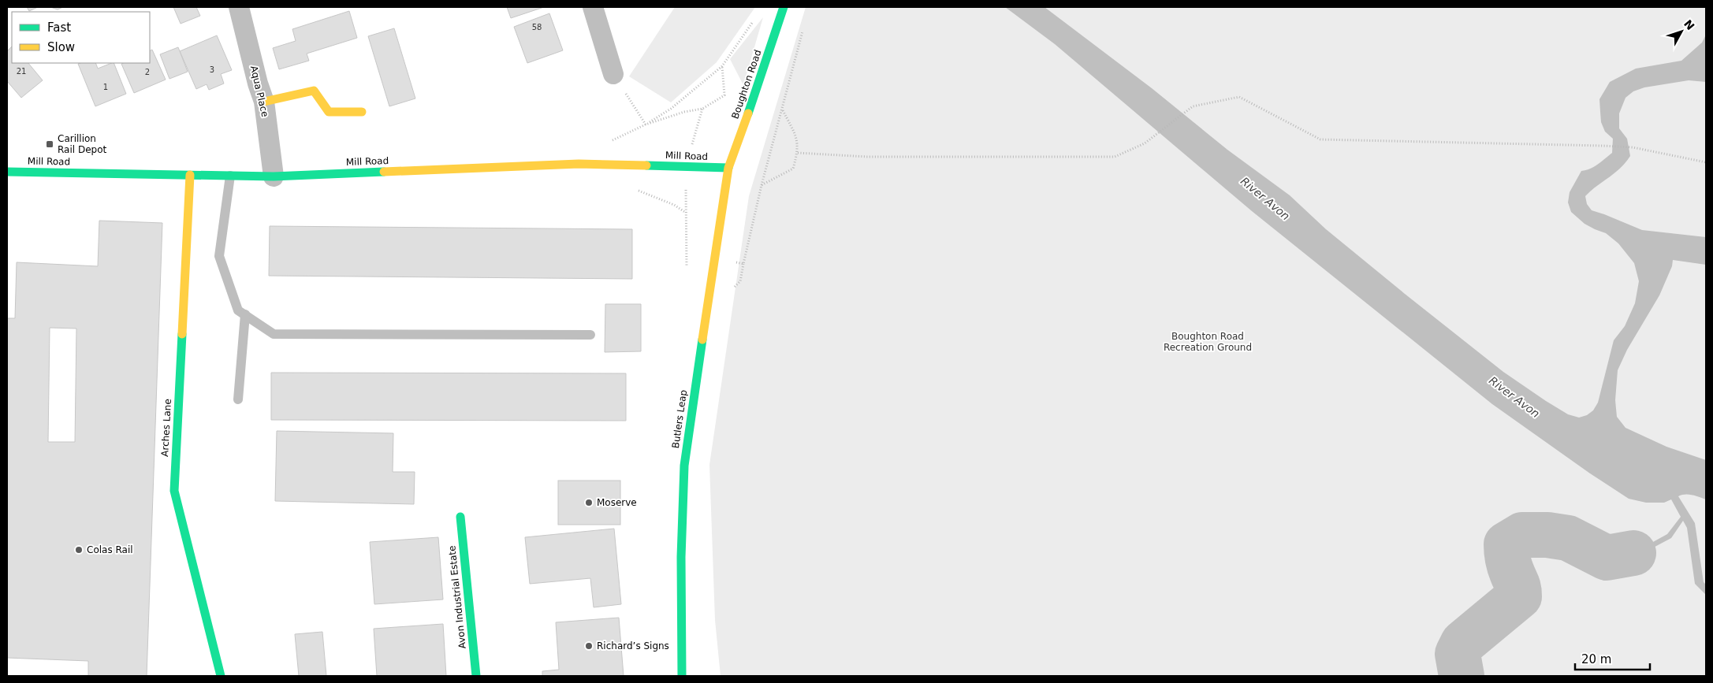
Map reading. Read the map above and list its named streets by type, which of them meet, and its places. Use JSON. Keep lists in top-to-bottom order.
{
  "streets": {
    "street": [
      "Boughton Road",
      "Aqua Place",
      "Mill Road",
      "Butlers Leap",
      "Arches Lane",
      "Avon Industrial Estate"
    ]
  },
  "crossings": [
    ["Boughton Road", "Mill Road"],
    ["Boughton Road", "Butlers Leap"],
    ["Aqua Place", "Mill Road"],
    ["Mill Road", "Butlers Leap"],
    ["Mill Road", "Arches Lane"]
  ],
  "water": ["River Avon"],
  "parks": ["Boughton Road Recreation Ground"],
  "places": {
    "transit": ["Carillion Rail Depot"],
    "other": ["Moserve", "Colas Rail", "Richard’s Signs"]
  },
  "house_numbers": [
    "58",
    "3",
    "21",
    "2",
    "1"
  ],
  "legend": ["Fast", "Slow"],
  "scale_bar": "20 m",
  "north": "top right"
}
